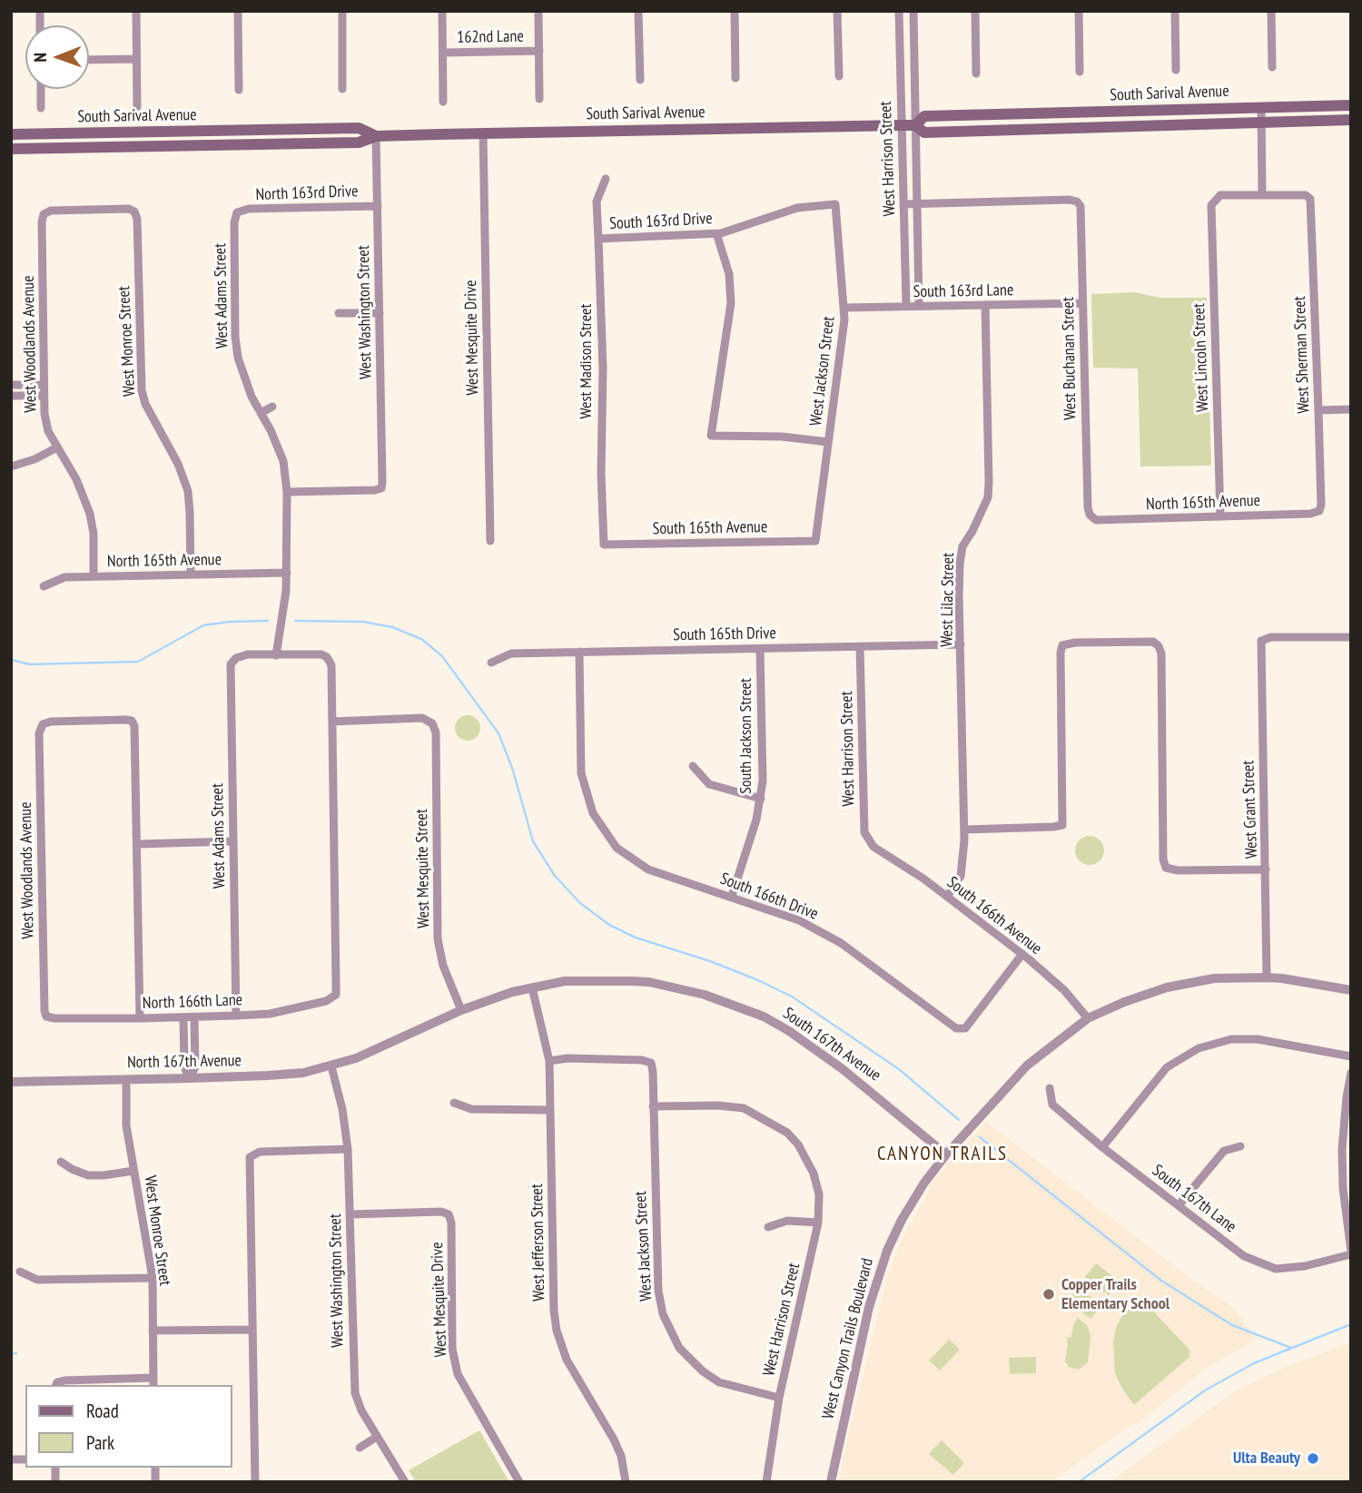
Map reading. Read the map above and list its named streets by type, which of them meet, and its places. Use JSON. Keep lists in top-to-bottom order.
{
  "streets": {
    "main road": ["South Sarival Avenue"],
    "street": [
      "162nd Lane",
      "West Harrison Street",
      "North 163rd Drive",
      "South 163rd Drive",
      "South 163rd Lane",
      "West Adams Street",
      "West Washington Street",
      "West Mesquite Drive",
      "West Monroe Street",
      "West Woodlands Avenue",
      "West Sherman Street",
      "West Lincoln Street",
      "West Buchanan Street",
      "West Madison Street",
      "West Jackson Street",
      "North 165th Avenue",
      "South 165th Avenue",
      "West Lilac Street",
      "South 165th Drive",
      "South Jackson Street",
      "West Grant Street",
      "West Mesquite Street",
      "South 166th Drive",
      "South 166th Avenue",
      "North 166th Lane",
      "South 167th Avenue",
      "North 167th Avenue",
      "South 167th Lane",
      "West Jefferson Street",
      "West Canyon Trails Boulevard"
    ]
  },
  "crossings": [
    ["South Sarival Avenue", "West Harrison Street"],
    ["South Sarival Avenue", "West Washington Street"],
    ["South Sarival Avenue", "West Mesquite Drive"],
    ["West Harrison Street", "South 163rd Lane"],
    ["West Harrison Street", "West Buchanan Street"],
    ["West Harrison Street", "West Jackson Street"],
    ["West Harrison Street", "South 165th Drive"],
    ["West Harrison Street", "South 166th Avenue"],
    ["North 163rd Drive", "West Adams Street"],
    ["North 163rd Drive", "West Washington Street"],
    ["South 163rd Drive", "West Madison Street"],
    ["South 163rd Drive", "West Jackson Street"],
    ["South 163rd Lane", "West Buchanan Street"],
    ["South 163rd Lane", "West Jackson Street"],
    ["South 163rd Lane", "West Lilac Street"],
    ["West Adams Street", "West Washington Street"],
    ["West Adams Street", "North 165th Avenue"],
    ["West Adams Street", "North 166th Lane"],
    ["West Washington Street", "West Mesquite Drive"],
    ["West Washington Street", "North 167th Avenue"],
    ["West Monroe Street", "West Woodlands Avenue"],
    ["West Monroe Street", "North 165th Avenue"],
    ["West Monroe Street", "North 167th Avenue"],
    ["West Woodlands Avenue", "North 165th Avenue"],
    ["West Woodlands Avenue", "North 166th Lane"],
    ["West Sherman Street", "West Lincoln Street"],
    ["West Sherman Street", "North 165th Avenue"],
    ["West Lincoln Street", "North 165th Avenue"],
    ["West Buchanan Street", "North 165th Avenue"],
    ["West Madison Street", "South 165th Avenue"],
    ["West Jackson Street", "South 165th Avenue"],
    ["West Jackson Street", "West Jefferson Street"],
    ["West Lilac Street", "South 165th Drive"],
    ["West Lilac Street", "South 166th Avenue"],
    ["South 165th Drive", "South Jackson Street"],
    ["South 165th Drive", "South 166th Drive"],
    ["South Jackson Street", "South 166th Drive"],
    ["West Grant Street", "West Canyon Trails Boulevard"],
    ["West Mesquite Street", "North 166th Lane"],
    ["West Mesquite Street", "South 167th Avenue"],
    ["South 166th Drive", "South 166th Avenue"],
    ["South 166th Avenue", "West Canyon Trails Boulevard"],
    ["South 167th Avenue", "North 167th Avenue"],
    ["South 167th Avenue", "West Jefferson Street"],
    ["South 167th Avenue", "West Canyon Trails Boulevard"]
  ],
  "districts": ["CANYON TRAILS"],
  "places": ["Copper Trails Elementary School", "Ulta Beauty"],
  "legend": ["Road", "Park"],
  "north": "left"
}
